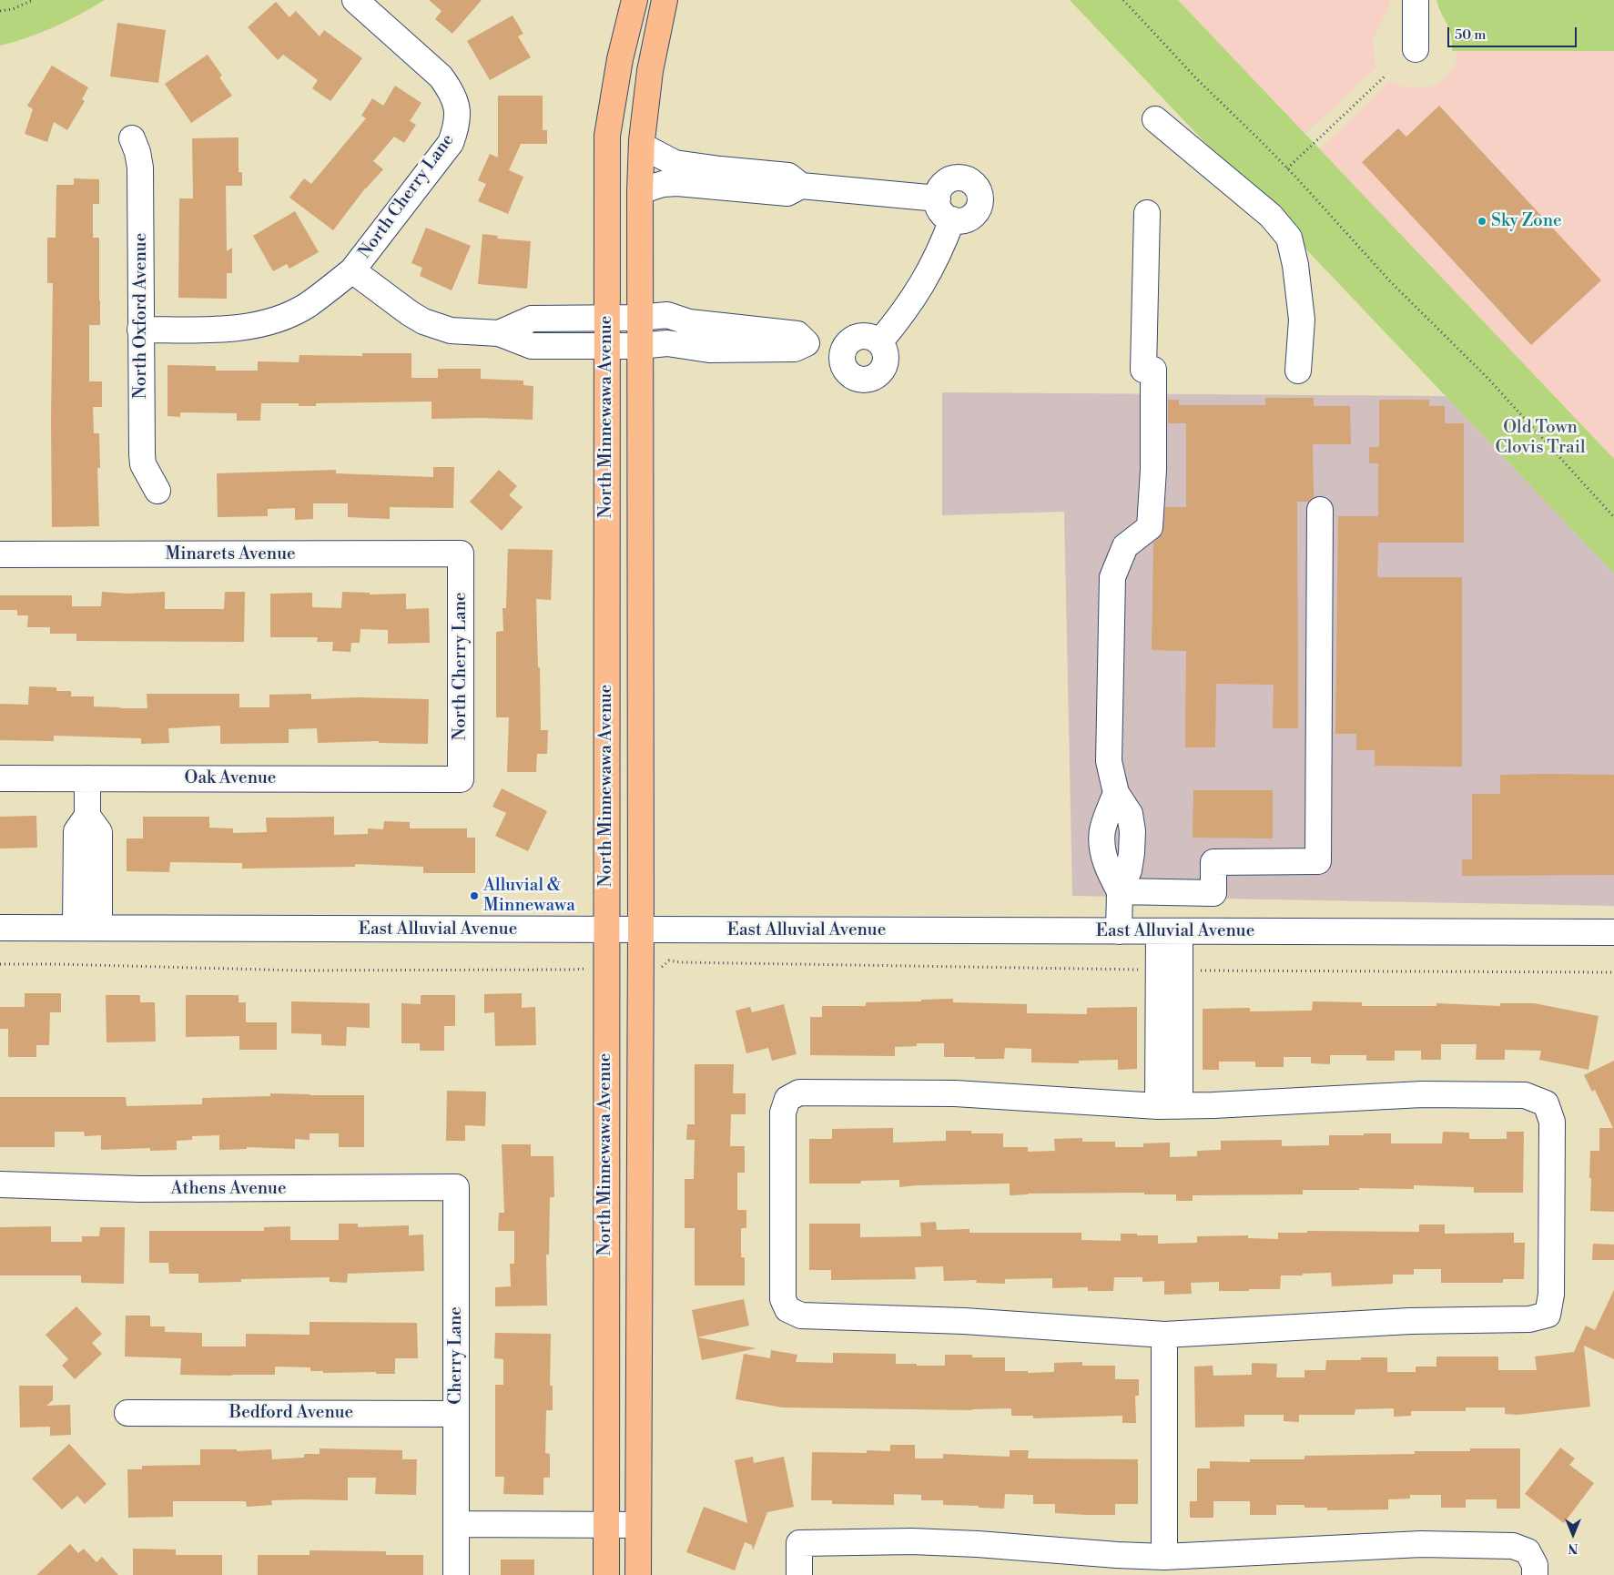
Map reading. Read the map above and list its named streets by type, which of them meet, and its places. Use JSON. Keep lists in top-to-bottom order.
{
  "streets": {
    "main road": ["North Minnewawa Avenue"],
    "street": [
      "North Cherry Lane",
      "North Oxford Avenue",
      "Minarets Avenue",
      "Oak Avenue",
      "East Alluvial Avenue",
      "Athens Avenue",
      "Cherry Lane",
      "Bedford Avenue"
    ]
  },
  "crossings": [
    ["North Cherry Lane", "North Oxford Avenue"],
    ["North Cherry Lane", "Minarets Avenue"],
    ["North Cherry Lane", "Oak Avenue"],
    ["North Minnewawa Avenue", "East Alluvial Avenue"],
    ["Athens Avenue", "Cherry Lane"],
    ["Cherry Lane", "Bedford Avenue"]
  ],
  "parks": ["Old Town Clovis Trail"],
  "places": ["Sky Zone", "Alluvial & Minnewawa"],
  "scale_bar": "50 m",
  "north": "bottom"
}
